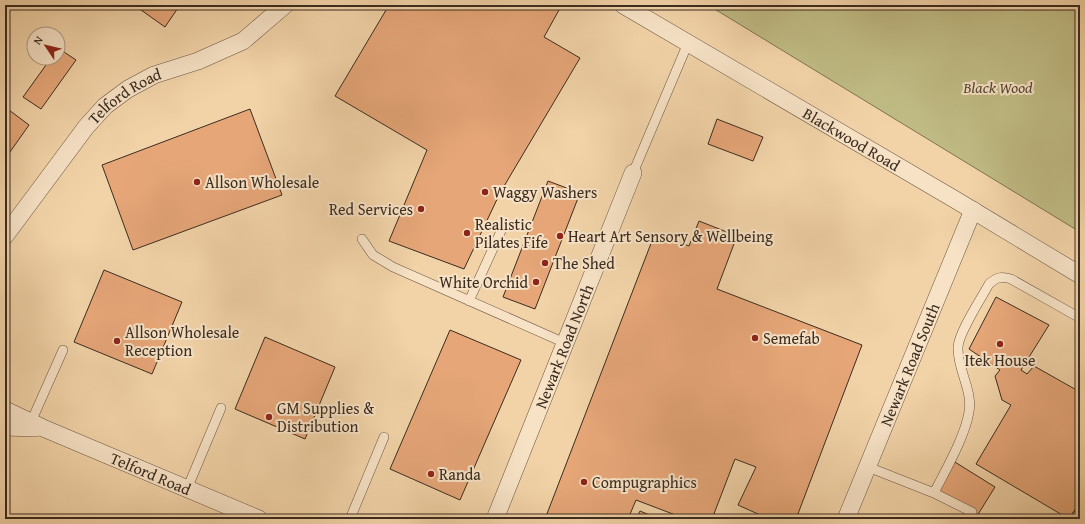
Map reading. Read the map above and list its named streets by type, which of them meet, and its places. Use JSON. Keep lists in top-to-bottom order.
{
  "streets": {
    "street": [
      "Telford Road",
      "Blackwood Road",
      "Newark Road North",
      "Newark Road South"
    ]
  },
  "crossings": [
    ["Blackwood Road", "Newark Road South"]
  ],
  "parks": ["Black Wood"],
  "places": [
    "Allson Wholesale",
    "Waggy Washers",
    "Red Services",
    "Realistic Pilates Fife",
    "Heart Art Sensory & Wellbeing",
    "The Shed",
    "White Orchid",
    "Semefab",
    "Allson Wholesale Reception",
    "Itek House",
    "GM Supplies & Distribution",
    "Randa",
    "Compugraphics"
  ],
  "north": "top left"
}
